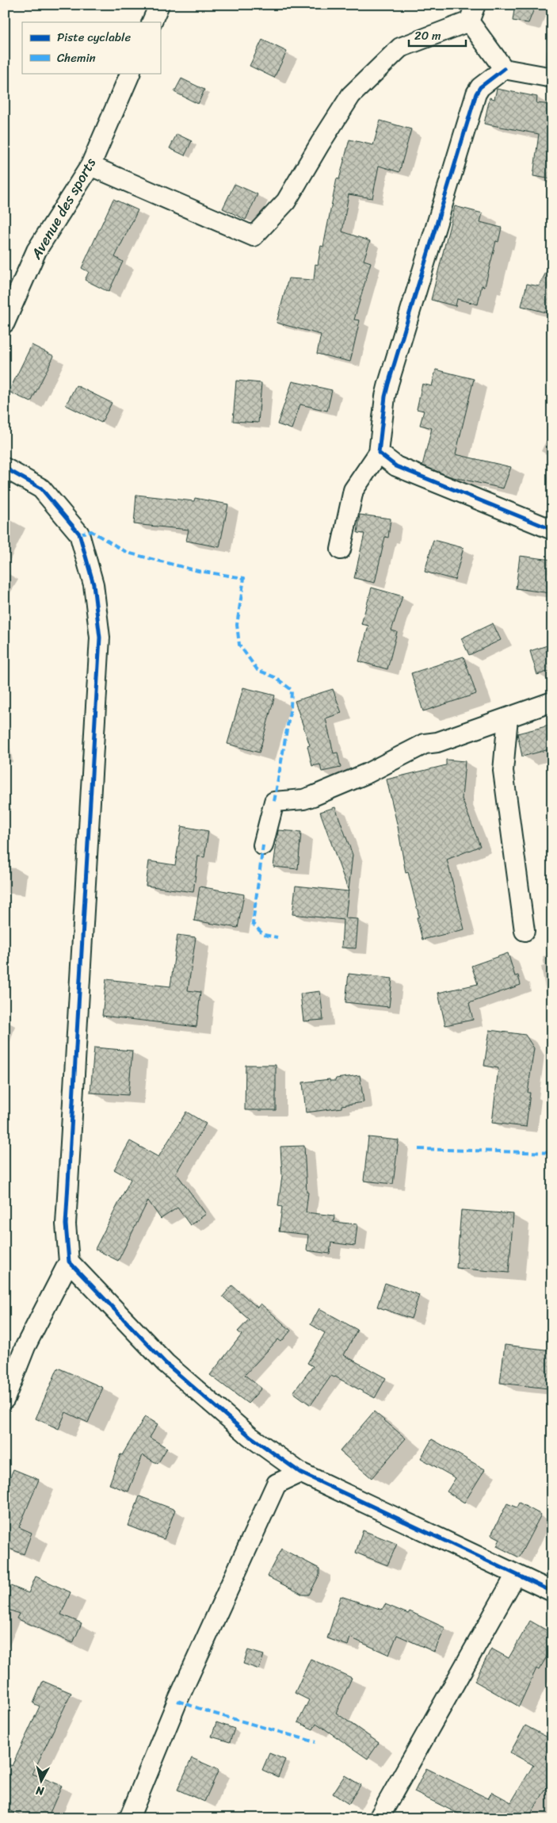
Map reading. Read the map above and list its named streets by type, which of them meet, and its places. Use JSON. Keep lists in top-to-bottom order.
{
  "streets": {
    "street": ["Avenue des sports"]
  },
  "legend": ["Piste cyclable", "Chemin"],
  "scale_bar": "20 m",
  "north": "bottom"
}
